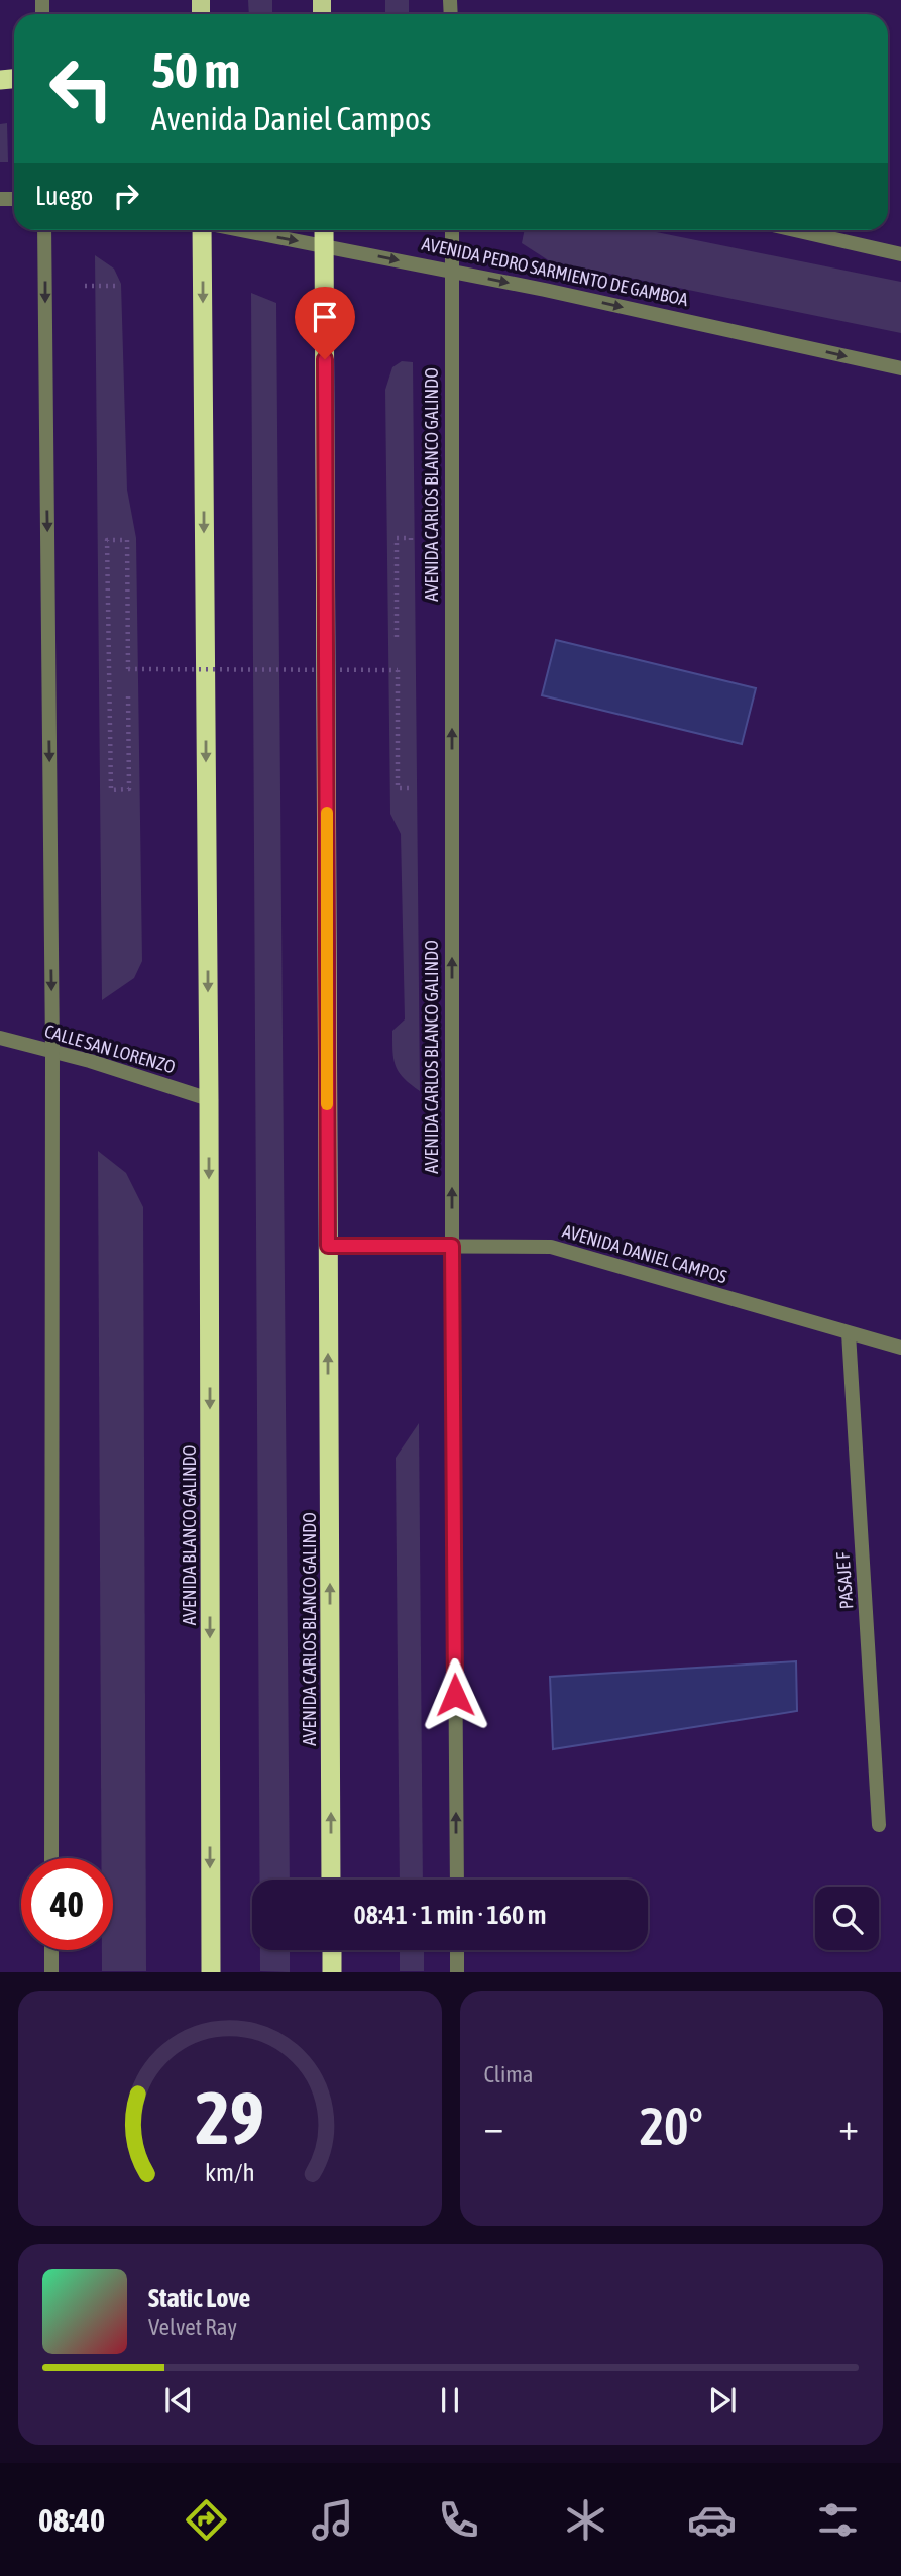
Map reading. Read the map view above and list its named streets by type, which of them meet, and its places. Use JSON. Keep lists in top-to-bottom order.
{
  "streets": {
    "highway": ["AVENIDA CARLOS BLANCO GALINDO", "AVENIDA BLANCO GALINDO"],
    "street": [
      "AVENIDA PEDRO SARMIENTO DE GAMBOA",
      "CALLE SAN LORENZO",
      "AVENIDA DANIEL CAMPOS",
      "PASAJE F"
    ]
  },
  "crossings": [
    ["AVENIDA PEDRO SARMIENTO DE GAMBOA", "AVENIDA CARLOS BLANCO GALINDO"],
    ["AVENIDA CARLOS BLANCO GALINDO", "AVENIDA DANIEL CAMPOS"],
    ["CALLE SAN LORENZO", "AVENIDA BLANCO GALINDO"],
    ["AVENIDA DANIEL CAMPOS", "PASAJE F"]
  ],
  "one_way": ["AVENIDA PEDRO SARMIENTO DE GAMBOA", "AVENIDA BLANCO GALINDO"],
  "page": {
    "turn": ["50 m", "Avenida Daniel Campos"],
    "then": "Luego",
    "limit": "40",
    "trip": "08:41 · 1 min · 160 m",
    "tile": "Clima",
    "heat": ["−", "20°", "+"],
    "song": ["Static Love", "Velvet Ray"],
    "tabs": "08:40",
    "gauge": ["29", "km/h"]
  }
}
